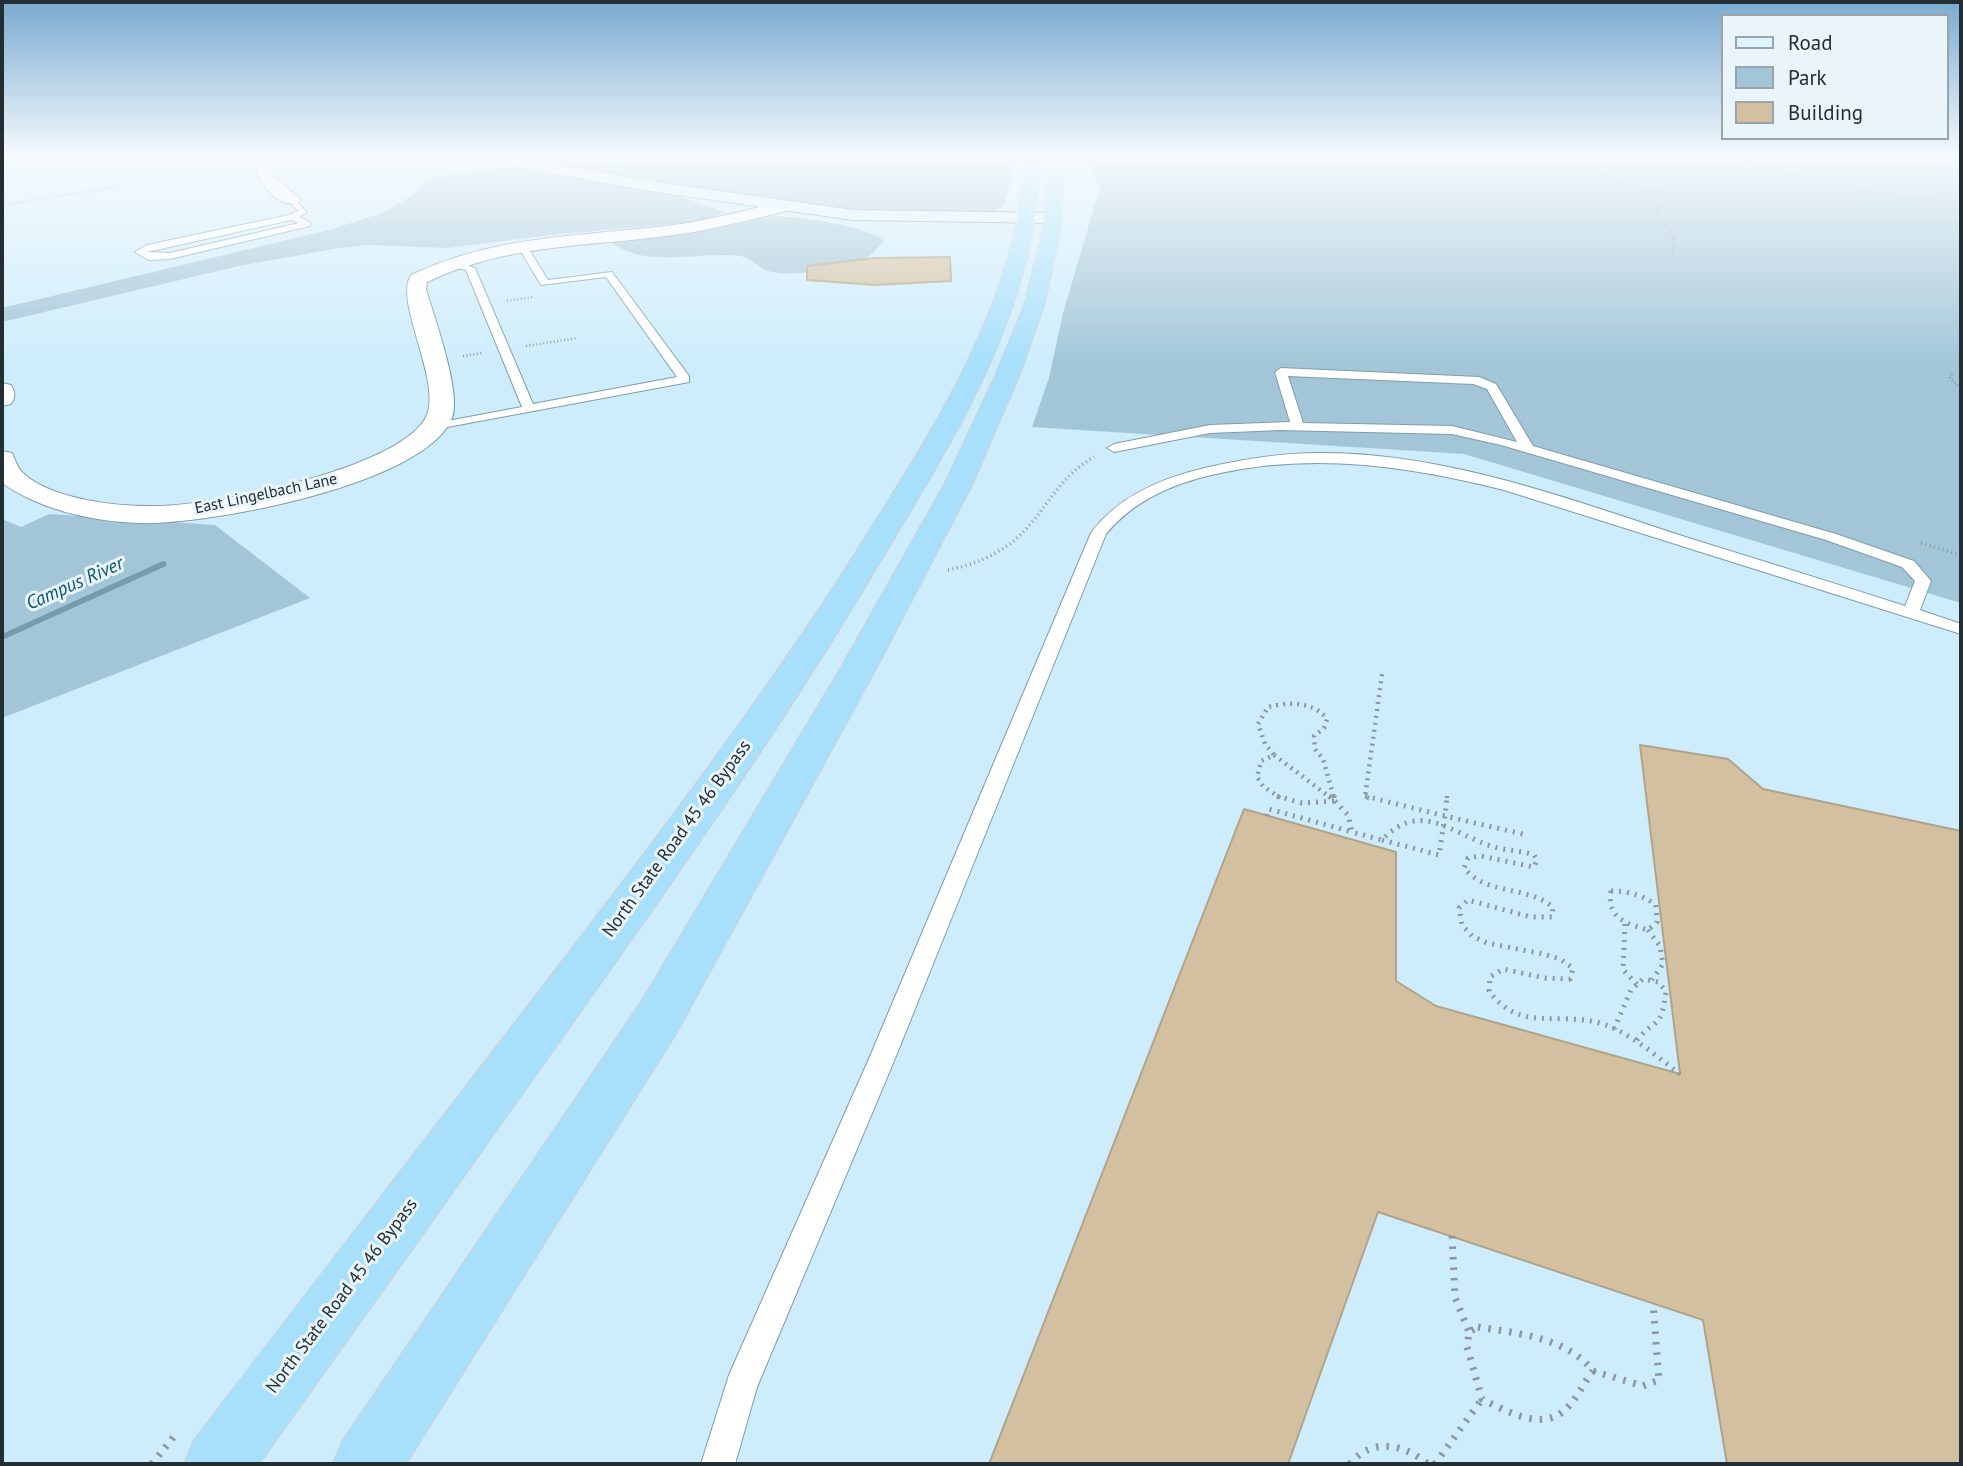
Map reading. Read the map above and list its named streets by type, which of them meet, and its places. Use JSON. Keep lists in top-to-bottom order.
{
  "streets": {
    "highway": ["North State Road 45 46 Bypass"],
    "street": ["East Lingelbach Lane"]
  },
  "water": ["Campus River"],
  "legend": ["Road", "Park", "Building"]
}
